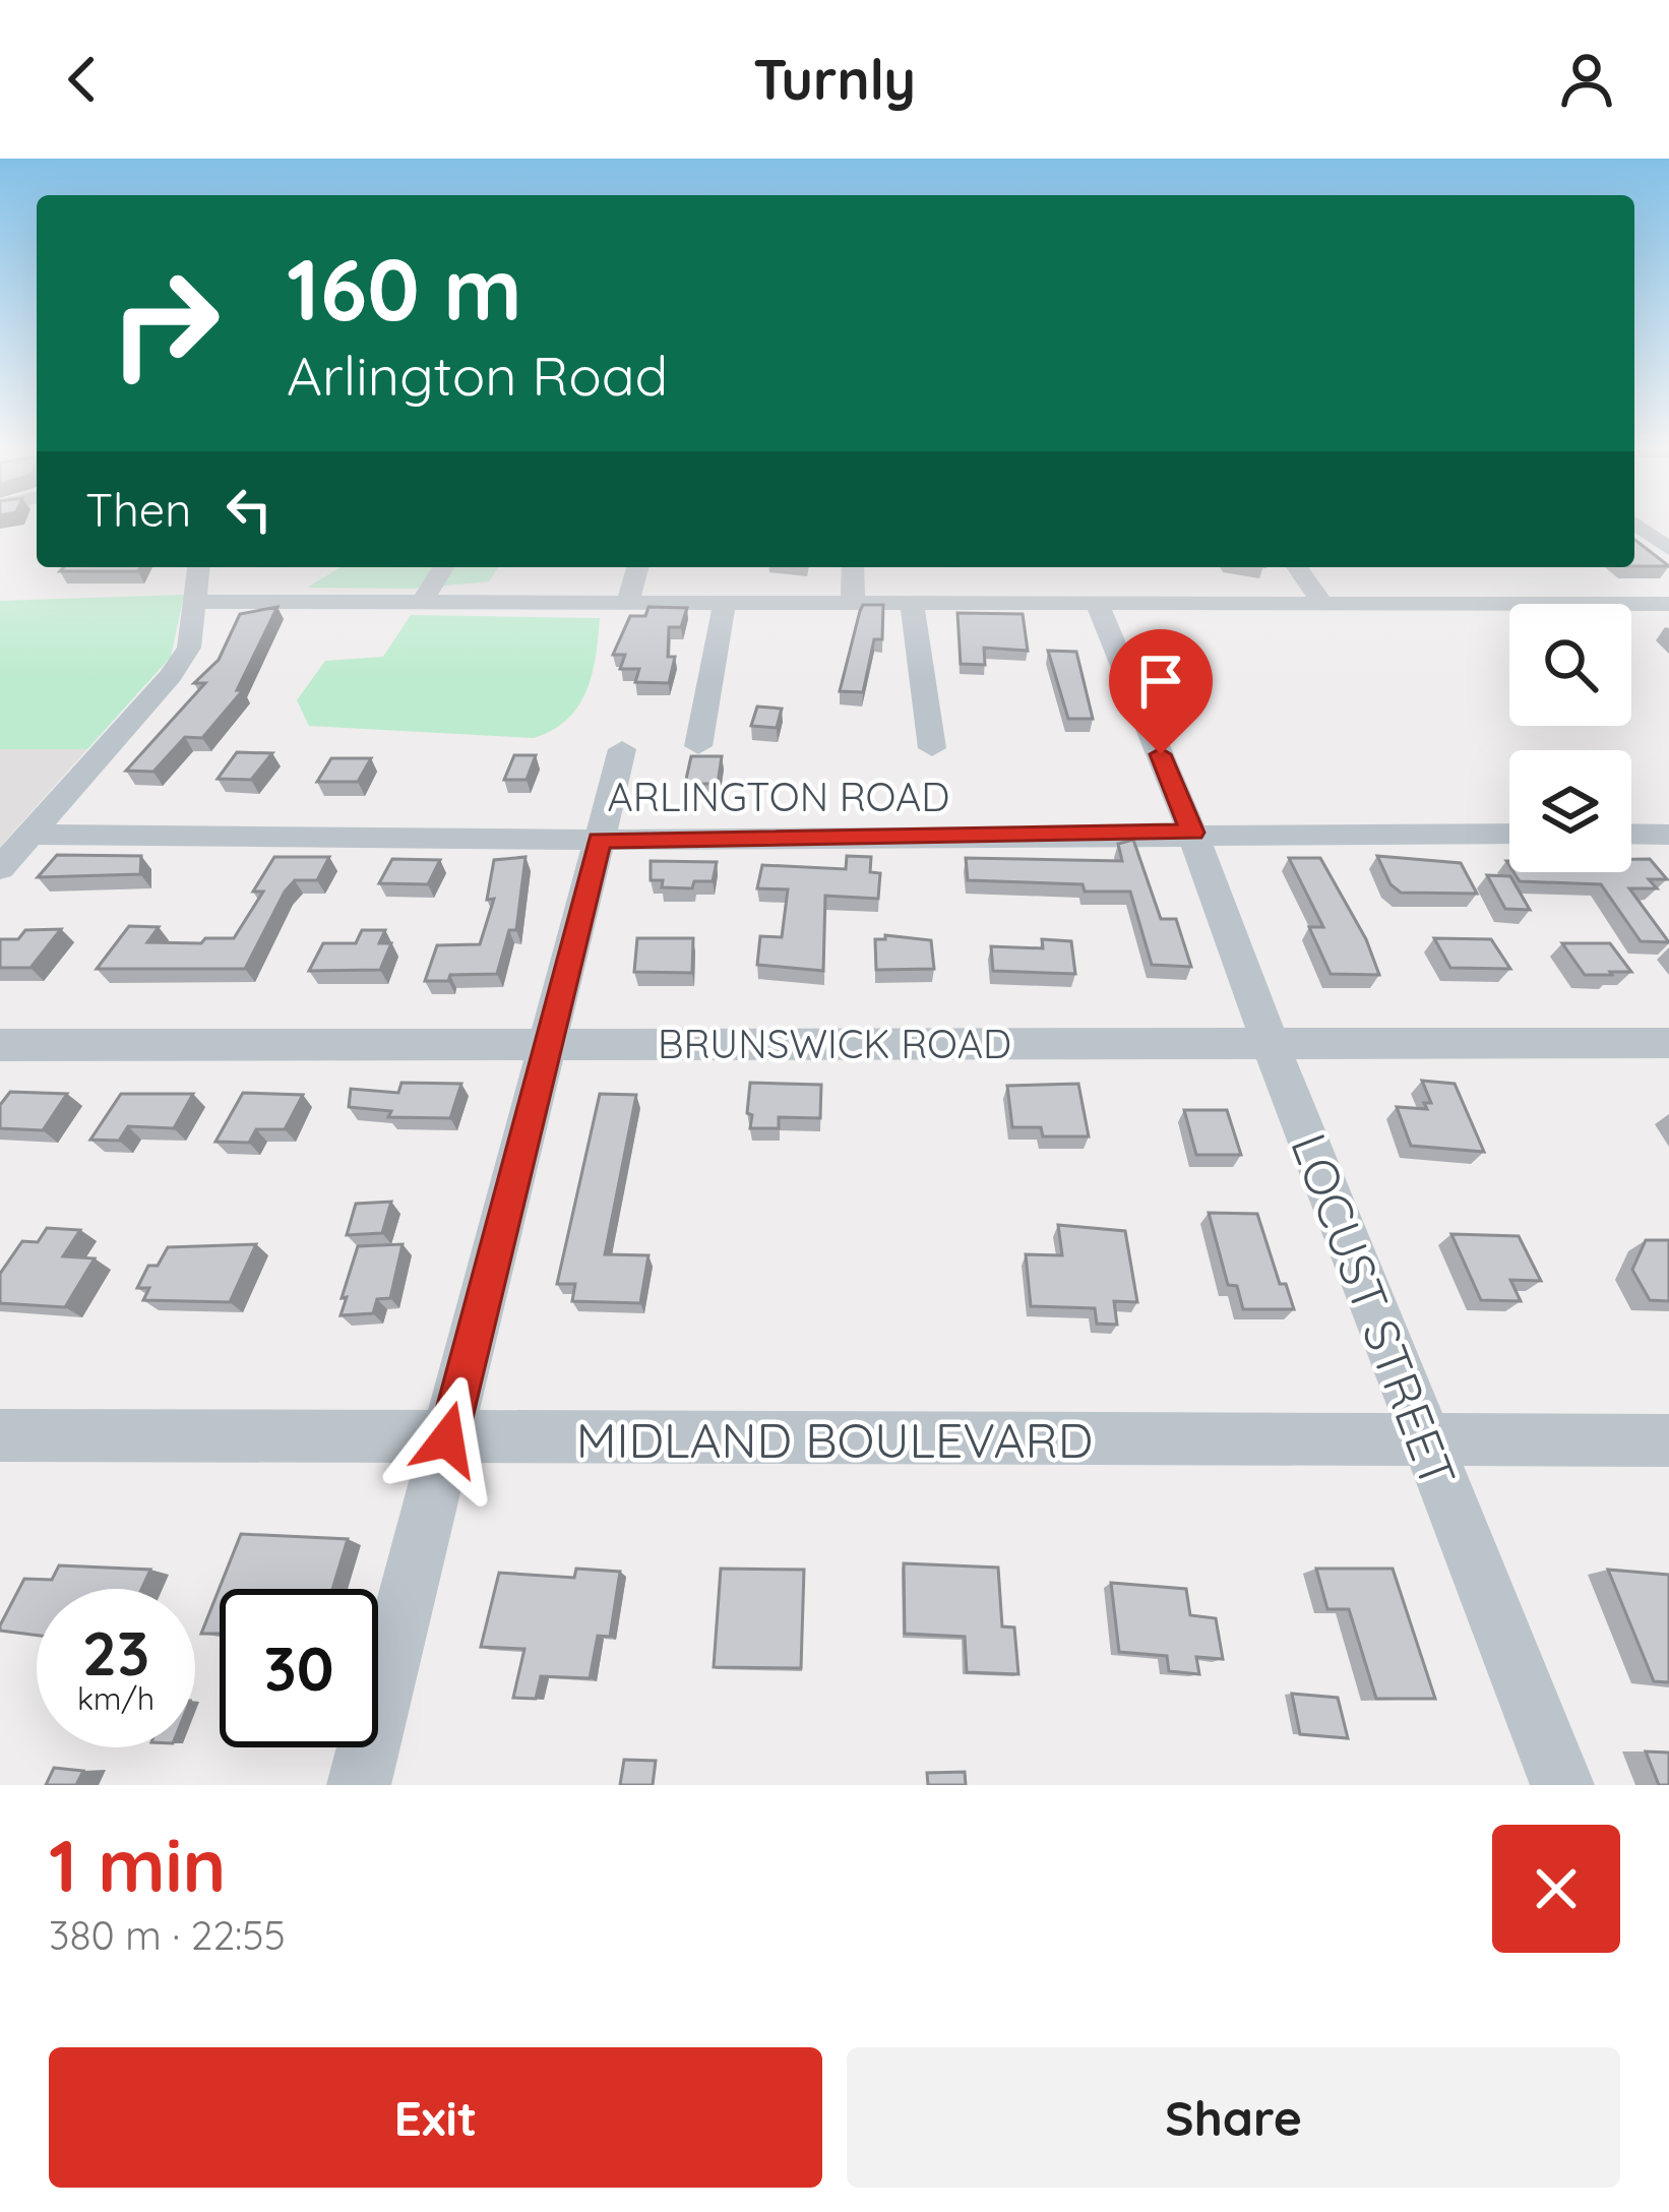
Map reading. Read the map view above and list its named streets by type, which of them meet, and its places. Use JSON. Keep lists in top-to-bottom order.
{
  "streets": {
    "street": [
      "ARLINGTON ROAD",
      "BRUNSWICK ROAD",
      "LOCUST STREET",
      "MIDLAND BOULEVARD"
    ]
  },
  "crossings": [
    ["ARLINGTON ROAD", "LOCUST STREET"],
    ["BRUNSWICK ROAD", "LOCUST STREET"],
    ["LOCUST STREET", "MIDLAND BOULEVARD"]
  ],
  "page": {
    "header": "Turnly",
    "turn": ["160 m", "Arlington Road"],
    "then": "Then",
    "speed": "23 km/h",
    "limit": "30",
    "heading": ["1 min", "380 m · 22:55"],
    "buttons": ["Exit", "Share"]
  }
}
